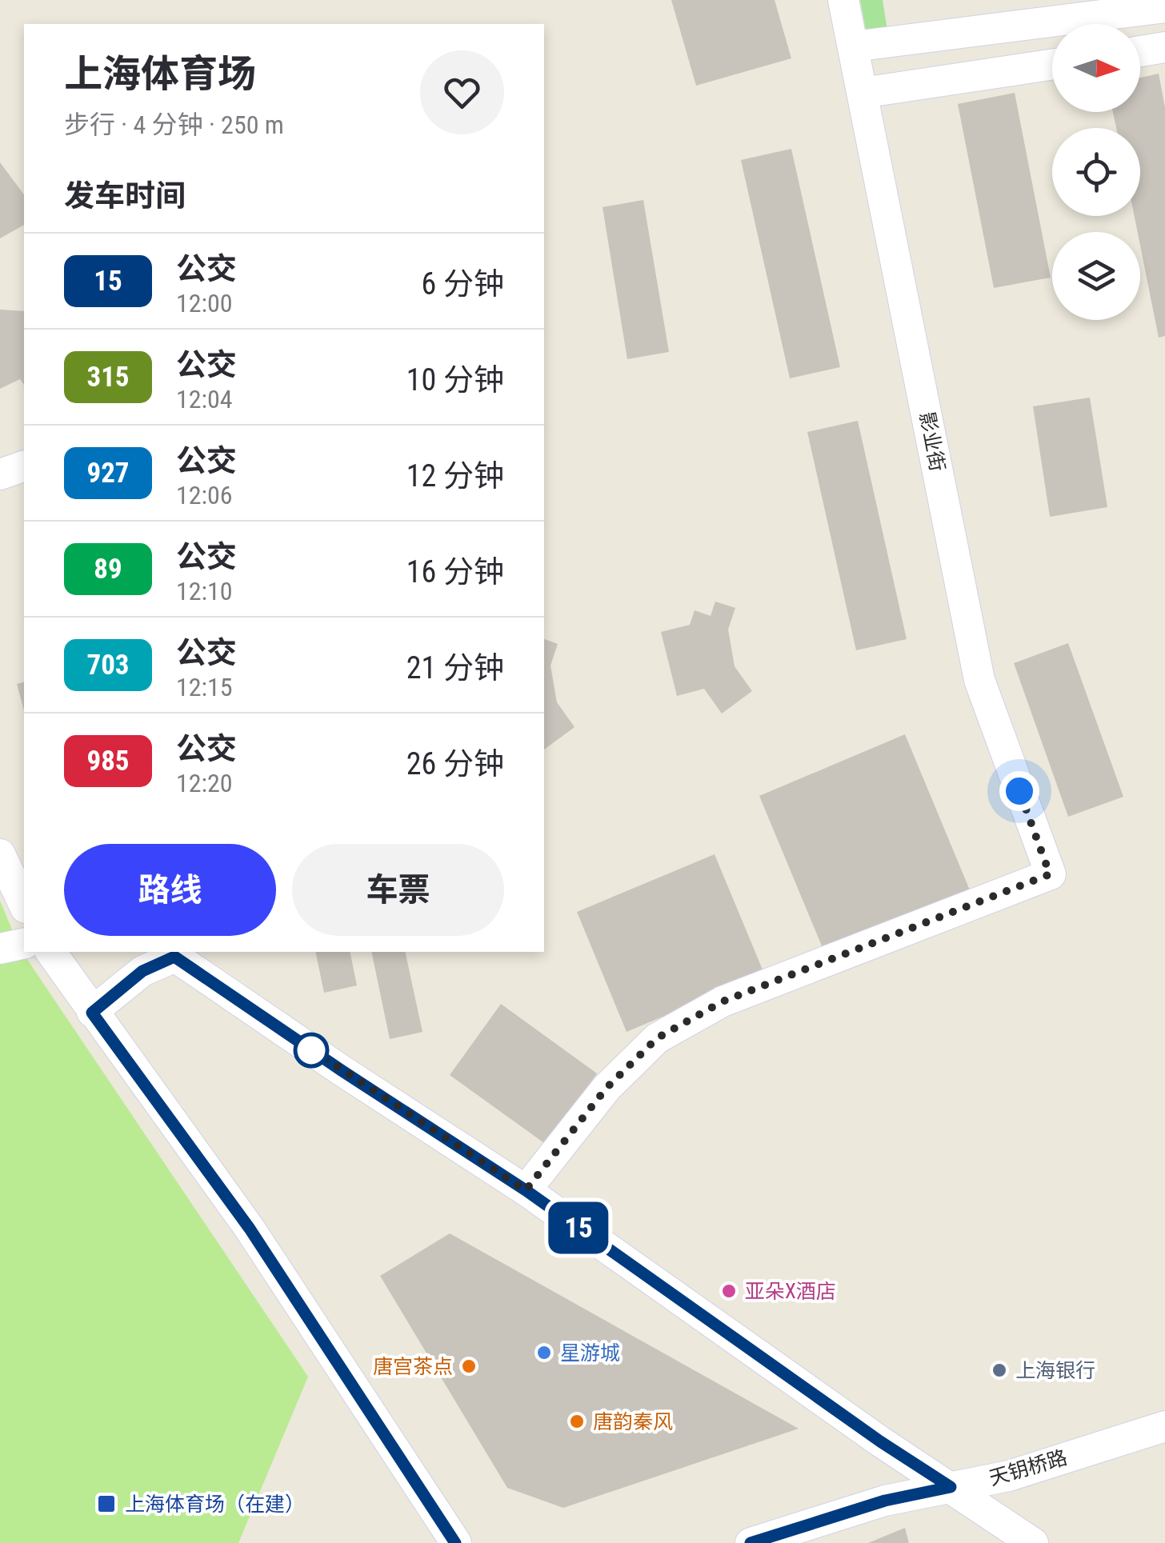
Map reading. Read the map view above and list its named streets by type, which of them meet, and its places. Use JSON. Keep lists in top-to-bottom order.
{
  "streets": {
    "street": ["影业街", "天钥桥路"]
  },
  "places": {
    "other": [
      "亚朵X酒店",
      "星游城",
      "唐宫茶点",
      "上海银行",
      "唐韵秦风"
    ],
    "transit": ["上海体育场（在建）"]
  },
  "lines": ["bus line 15"],
  "north": "right",
  "page": {
    "on_map": "15",
    "heading": [
      ["上海体育场", "步行 · 4 分钟 · 250 m"],
      "发车时间"
    ],
    "list": [
      {
        "mark": "15",
        "name": "公交",
        "note": "12:00",
        "value": "6 分钟"
      },
      {
        "mark": "315",
        "name": "公交",
        "note": "12:04",
        "value": "10 分钟"
      },
      {
        "mark": "927",
        "name": "公交",
        "note": "12:06",
        "value": "12 分钟"
      },
      {
        "mark": "89",
        "name": "公交",
        "note": "12:10",
        "value": "16 分钟"
      },
      {
        "mark": "703",
        "name": "公交",
        "note": "12:15",
        "value": "21 分钟"
      },
      {
        "mark": "985",
        "name": "公交",
        "note": "12:20",
        "value": "26 分钟"
      }
    ],
    "buttons": ["路线", "车票"]
  }
}
